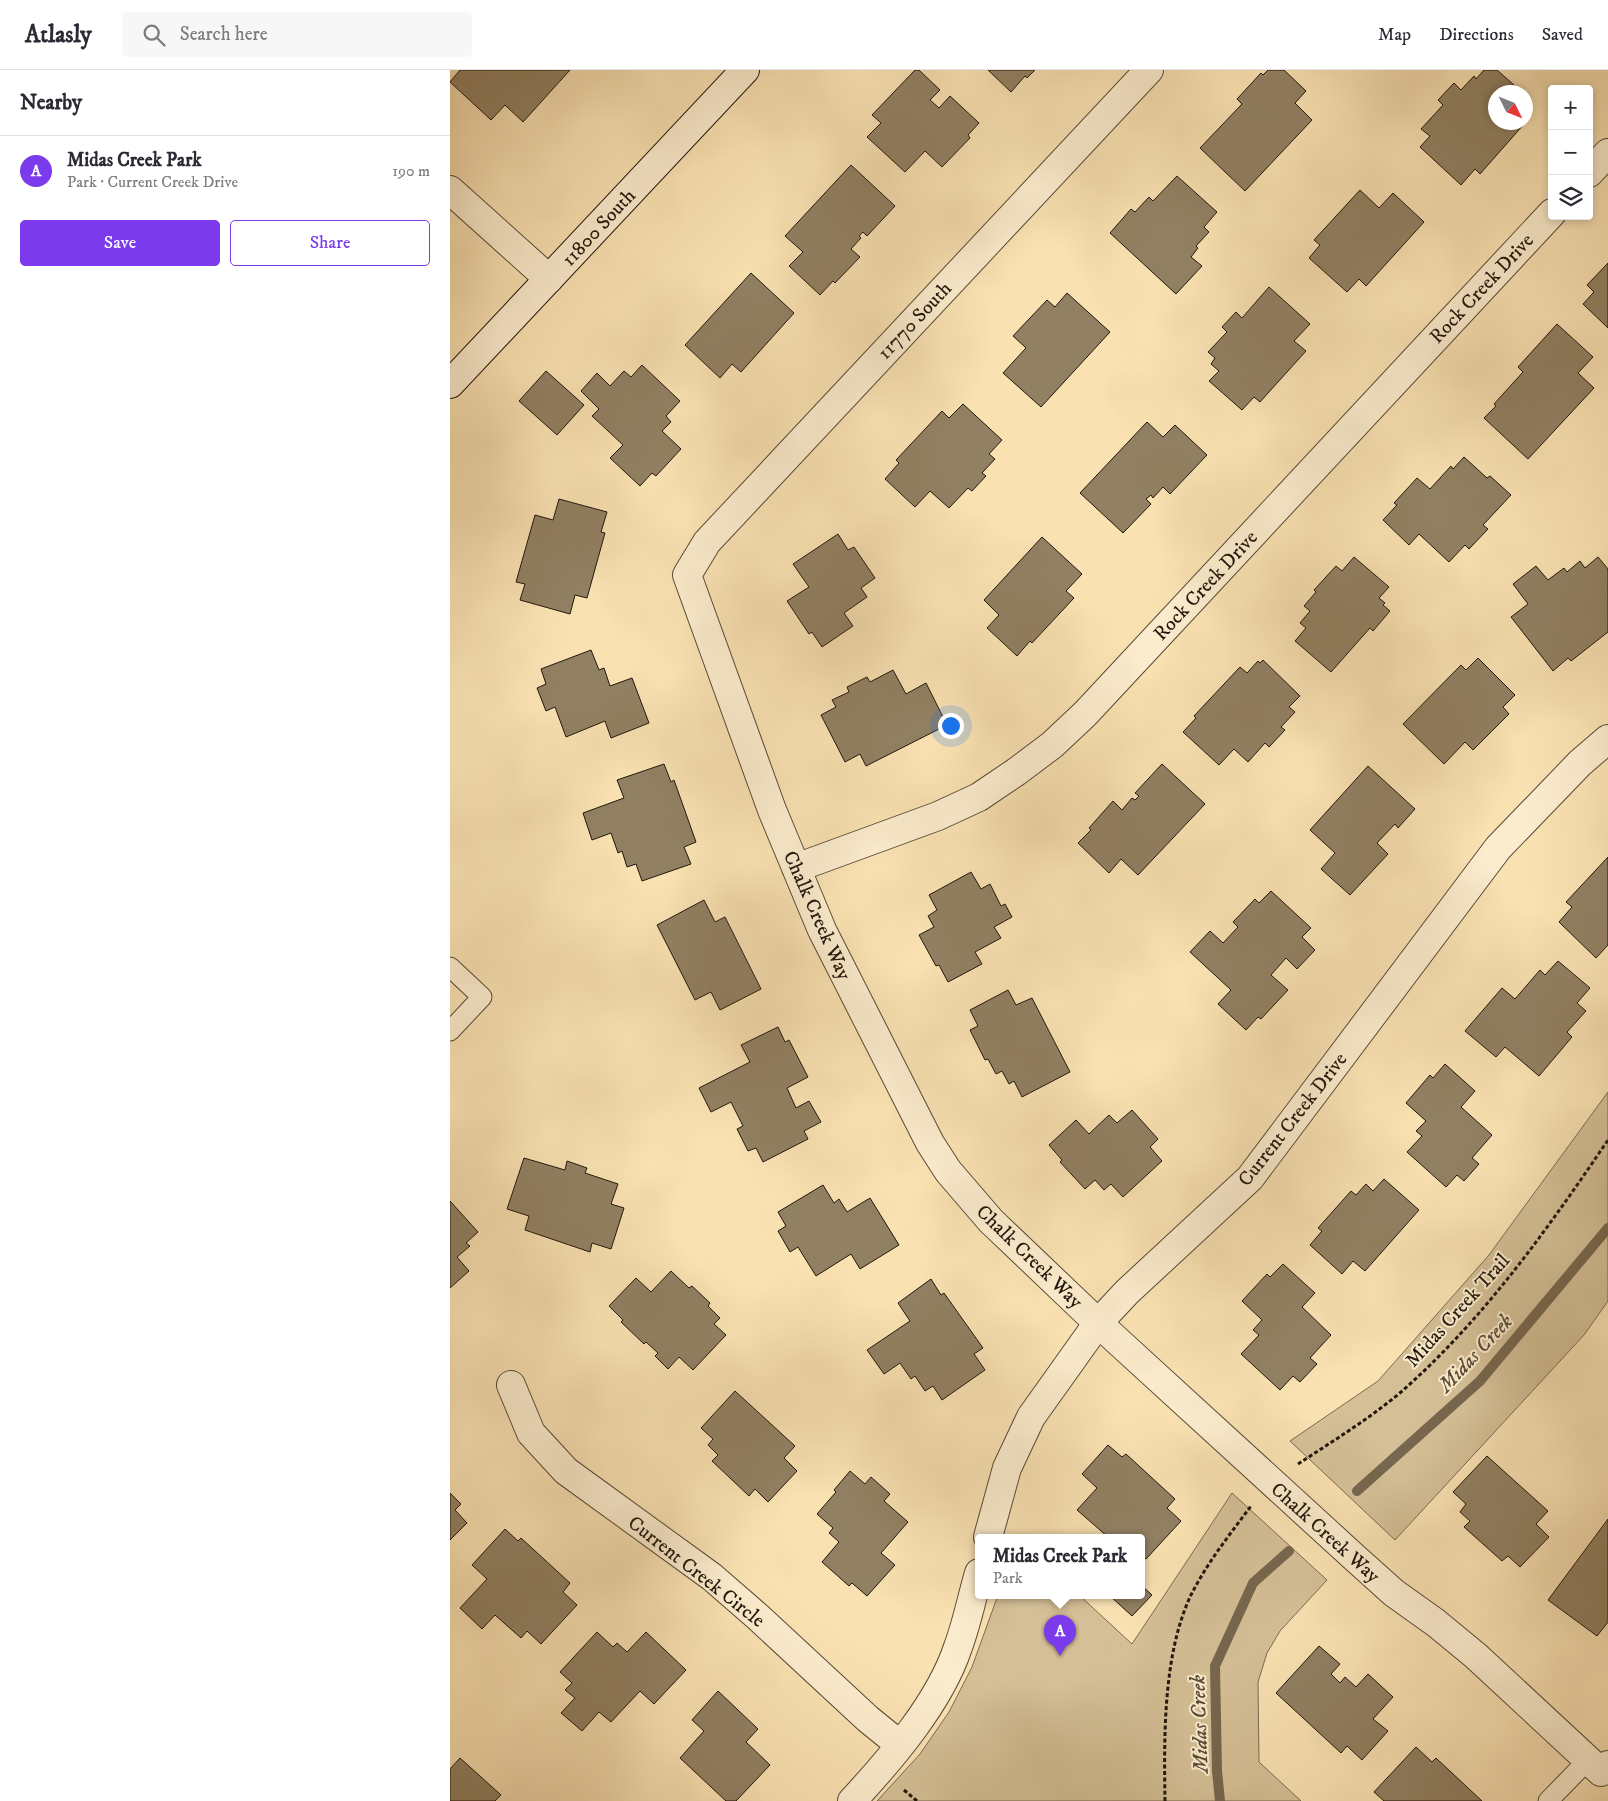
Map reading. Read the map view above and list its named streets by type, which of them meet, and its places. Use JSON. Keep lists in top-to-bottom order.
{
  "streets": {
    "street": [
      "11800 South",
      "Rock Creek Drive",
      "11770 South",
      "Chalk Creek Way",
      "Current Creek Drive",
      "Current Creek Circle"
    ],
    "path": ["Midas Creek Trail"]
  },
  "crossings": [
    ["Rock Creek Drive", "Chalk Creek Way"],
    ["11770 South", "Chalk Creek Way"],
    ["Chalk Creek Way", "Current Creek Drive"]
  ],
  "water": ["Midas Creek"],
  "north": "bottom right",
  "page": {
    "header": "Atlasly",
    "search": "Search here",
    "nav": ["Map", "Directions", "Saved"],
    "heading": "Nearby",
    "map_buttons": ["+", "−"],
    "list": [
      {
        "mark": "A",
        "name": "Midas Creek Park",
        "note": "Park · Current Creek Drive",
        "value": "190 m"
      }
    ],
    "buttons": ["Save", "Share"],
    "popup": ["Midas Creek Park", "Park"],
    "pins": "A"
  }
}
